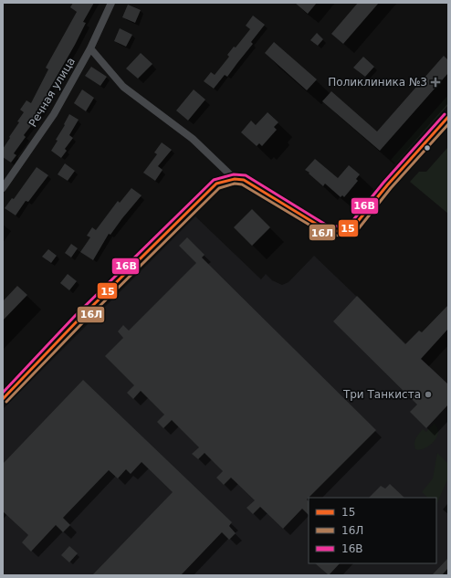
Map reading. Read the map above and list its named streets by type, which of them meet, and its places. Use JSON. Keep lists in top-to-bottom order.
{
  "streets": {
    "street": ["Речная улица"]
  },
  "places": {
    "health": ["Поликлиника №3"],
    "other": ["Три Танкиста"]
  },
  "lines": ["transit line 16В", "transit line 15", "transit line 16Л"],
  "legend": ["15", "16Л", "16В"]
}
